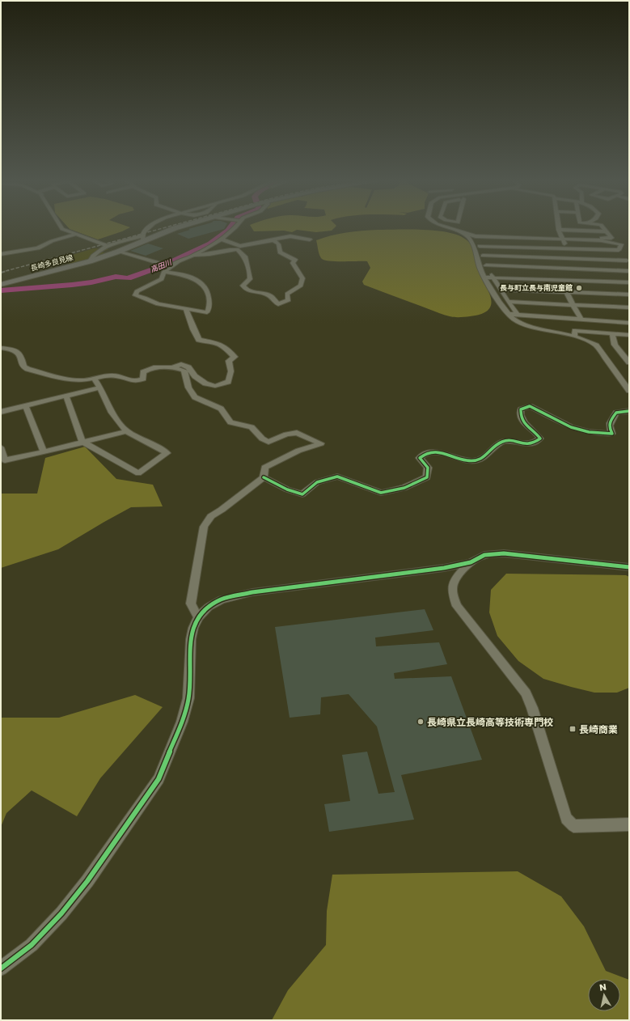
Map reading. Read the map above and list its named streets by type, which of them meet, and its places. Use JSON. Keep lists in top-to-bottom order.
{
  "streets": {
    "main road": ["長崎多良見線"]
  },
  "water": ["高田川"],
  "places": {
    "other": ["長与町立長与南児童館", "長崎県立長崎高等技術専門校"],
    "transit": ["長崎商業"]
  },
  "north": "top"
}
